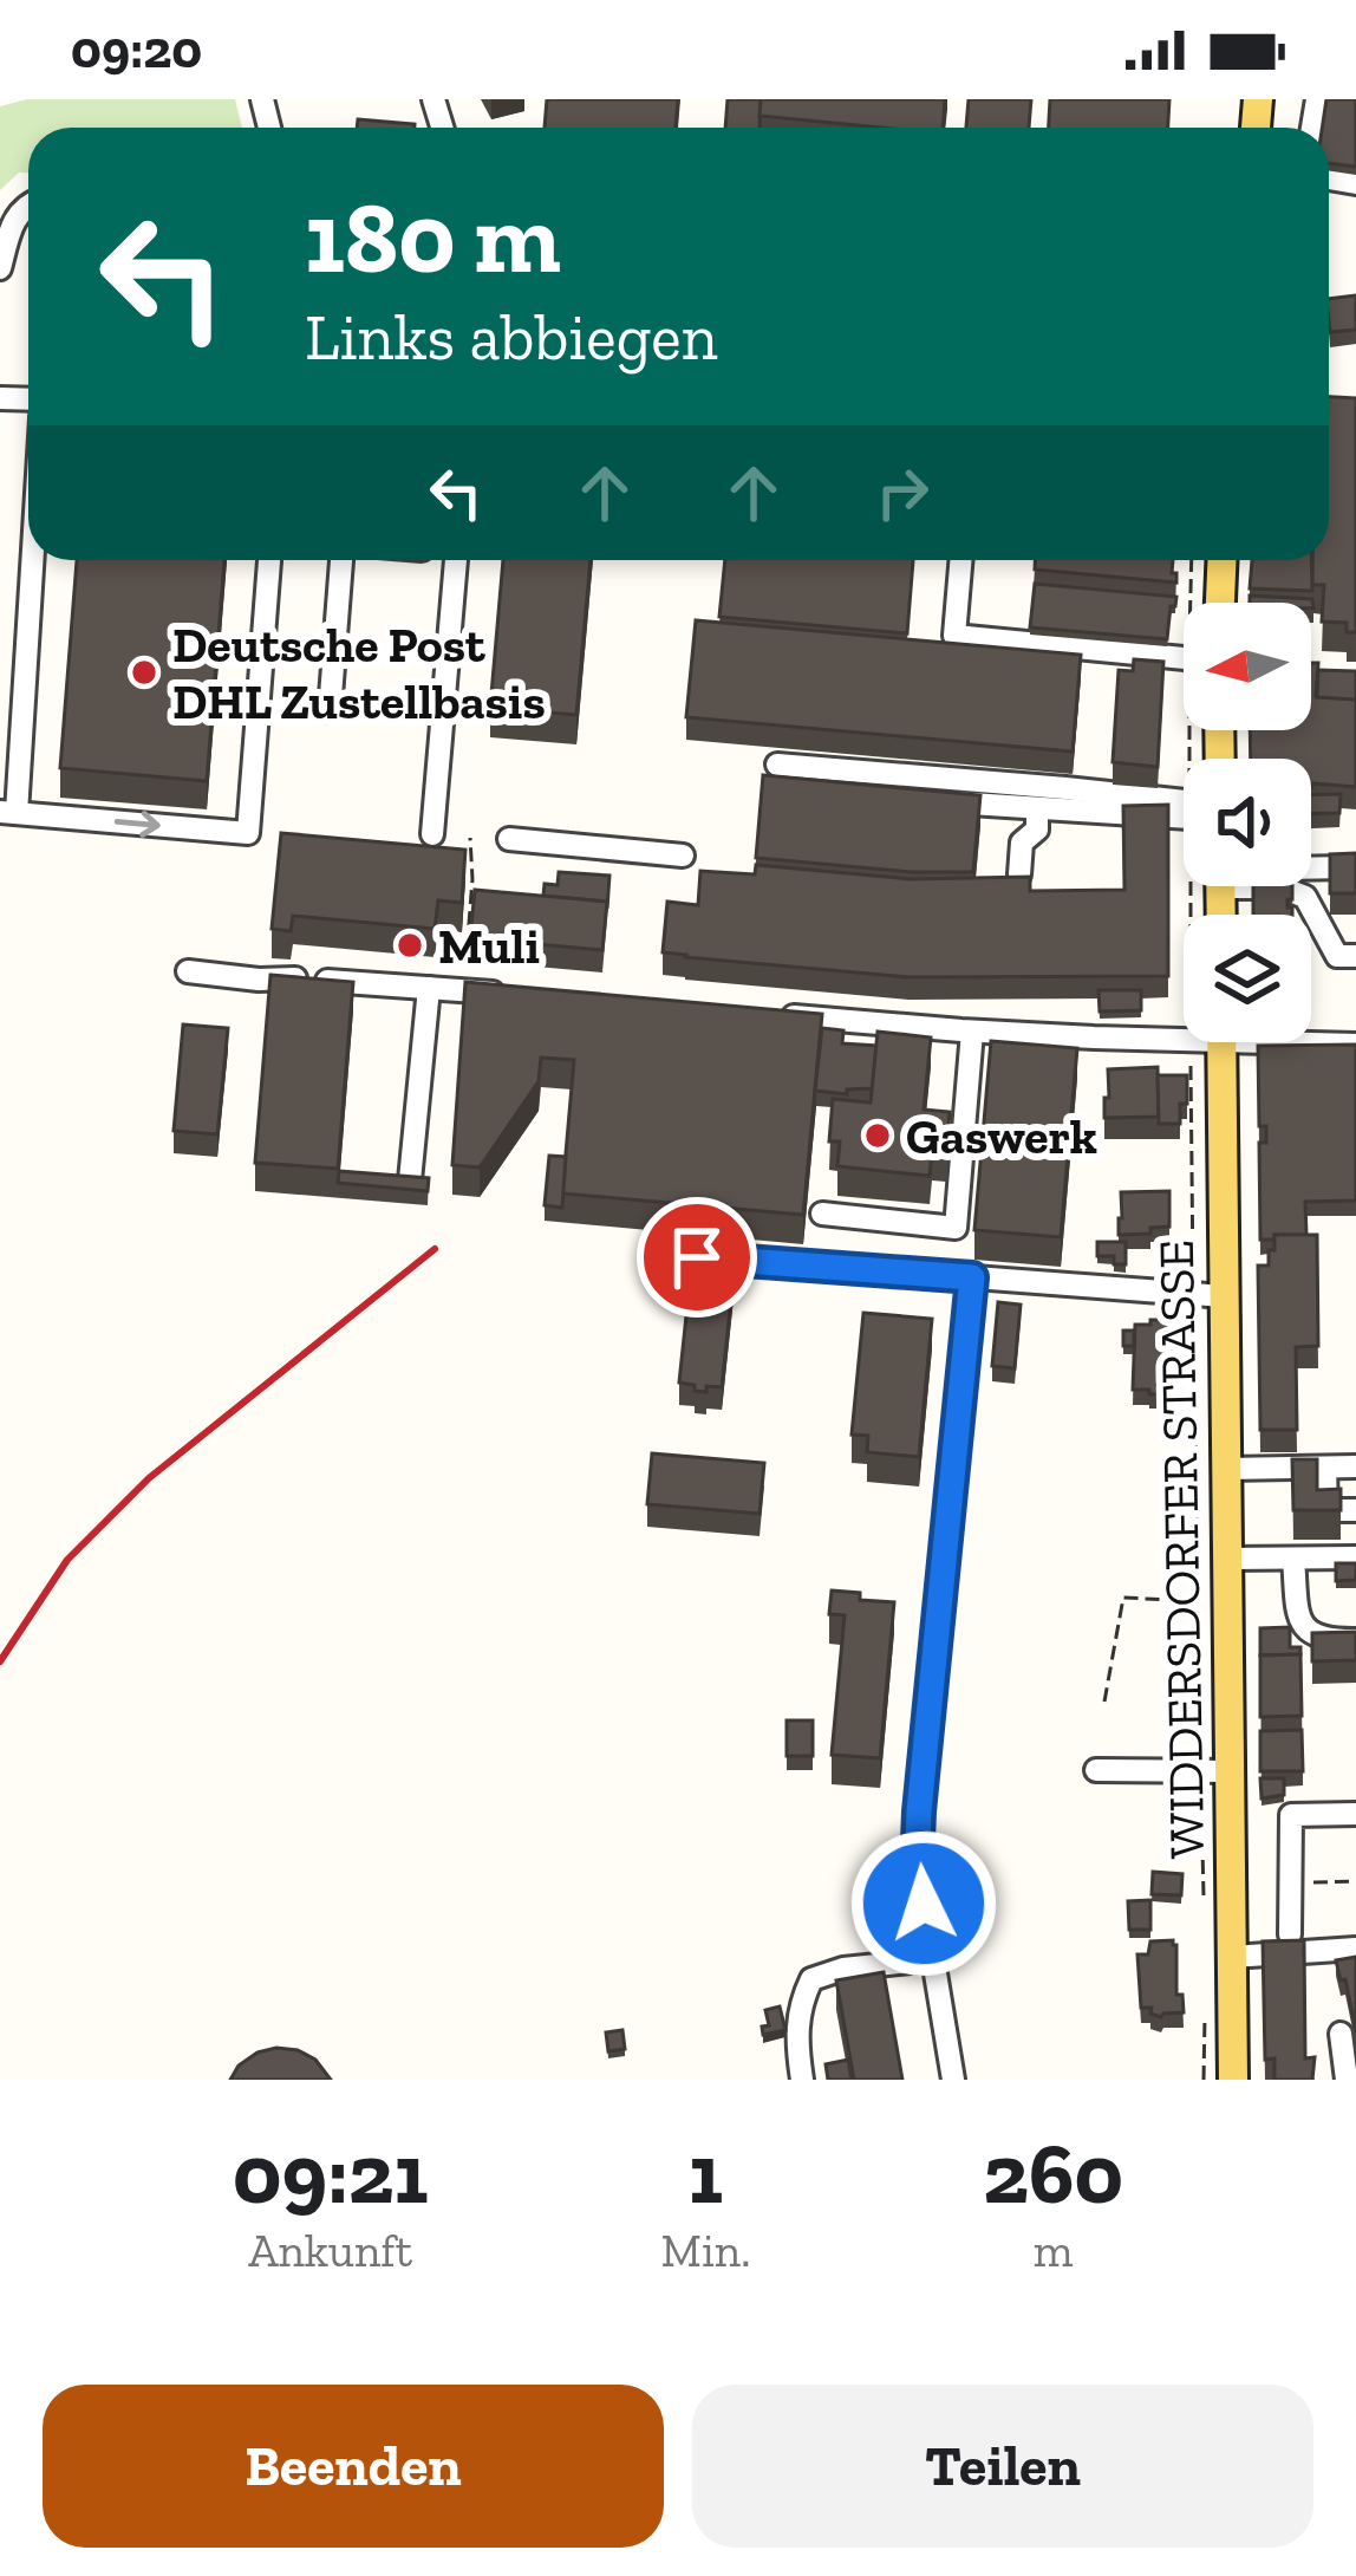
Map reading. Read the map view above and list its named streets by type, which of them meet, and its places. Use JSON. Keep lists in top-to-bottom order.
{
  "streets": {
    "main road": ["WIDDERSDORFER STRASSE"]
  },
  "places": ["Deutsche Post DHL Zustellbasis", "Muli", "Gaswerk"],
  "north": "left",
  "page": {
    "status": "09:20",
    "turn": ["180 m", "Links abbiegen"],
    "eta": [
      "09:21",
      "Ankunft",
      "1",
      "Min.",
      "260",
      "m"
    ],
    "buttons": ["Beenden", "Teilen"]
  }
}
